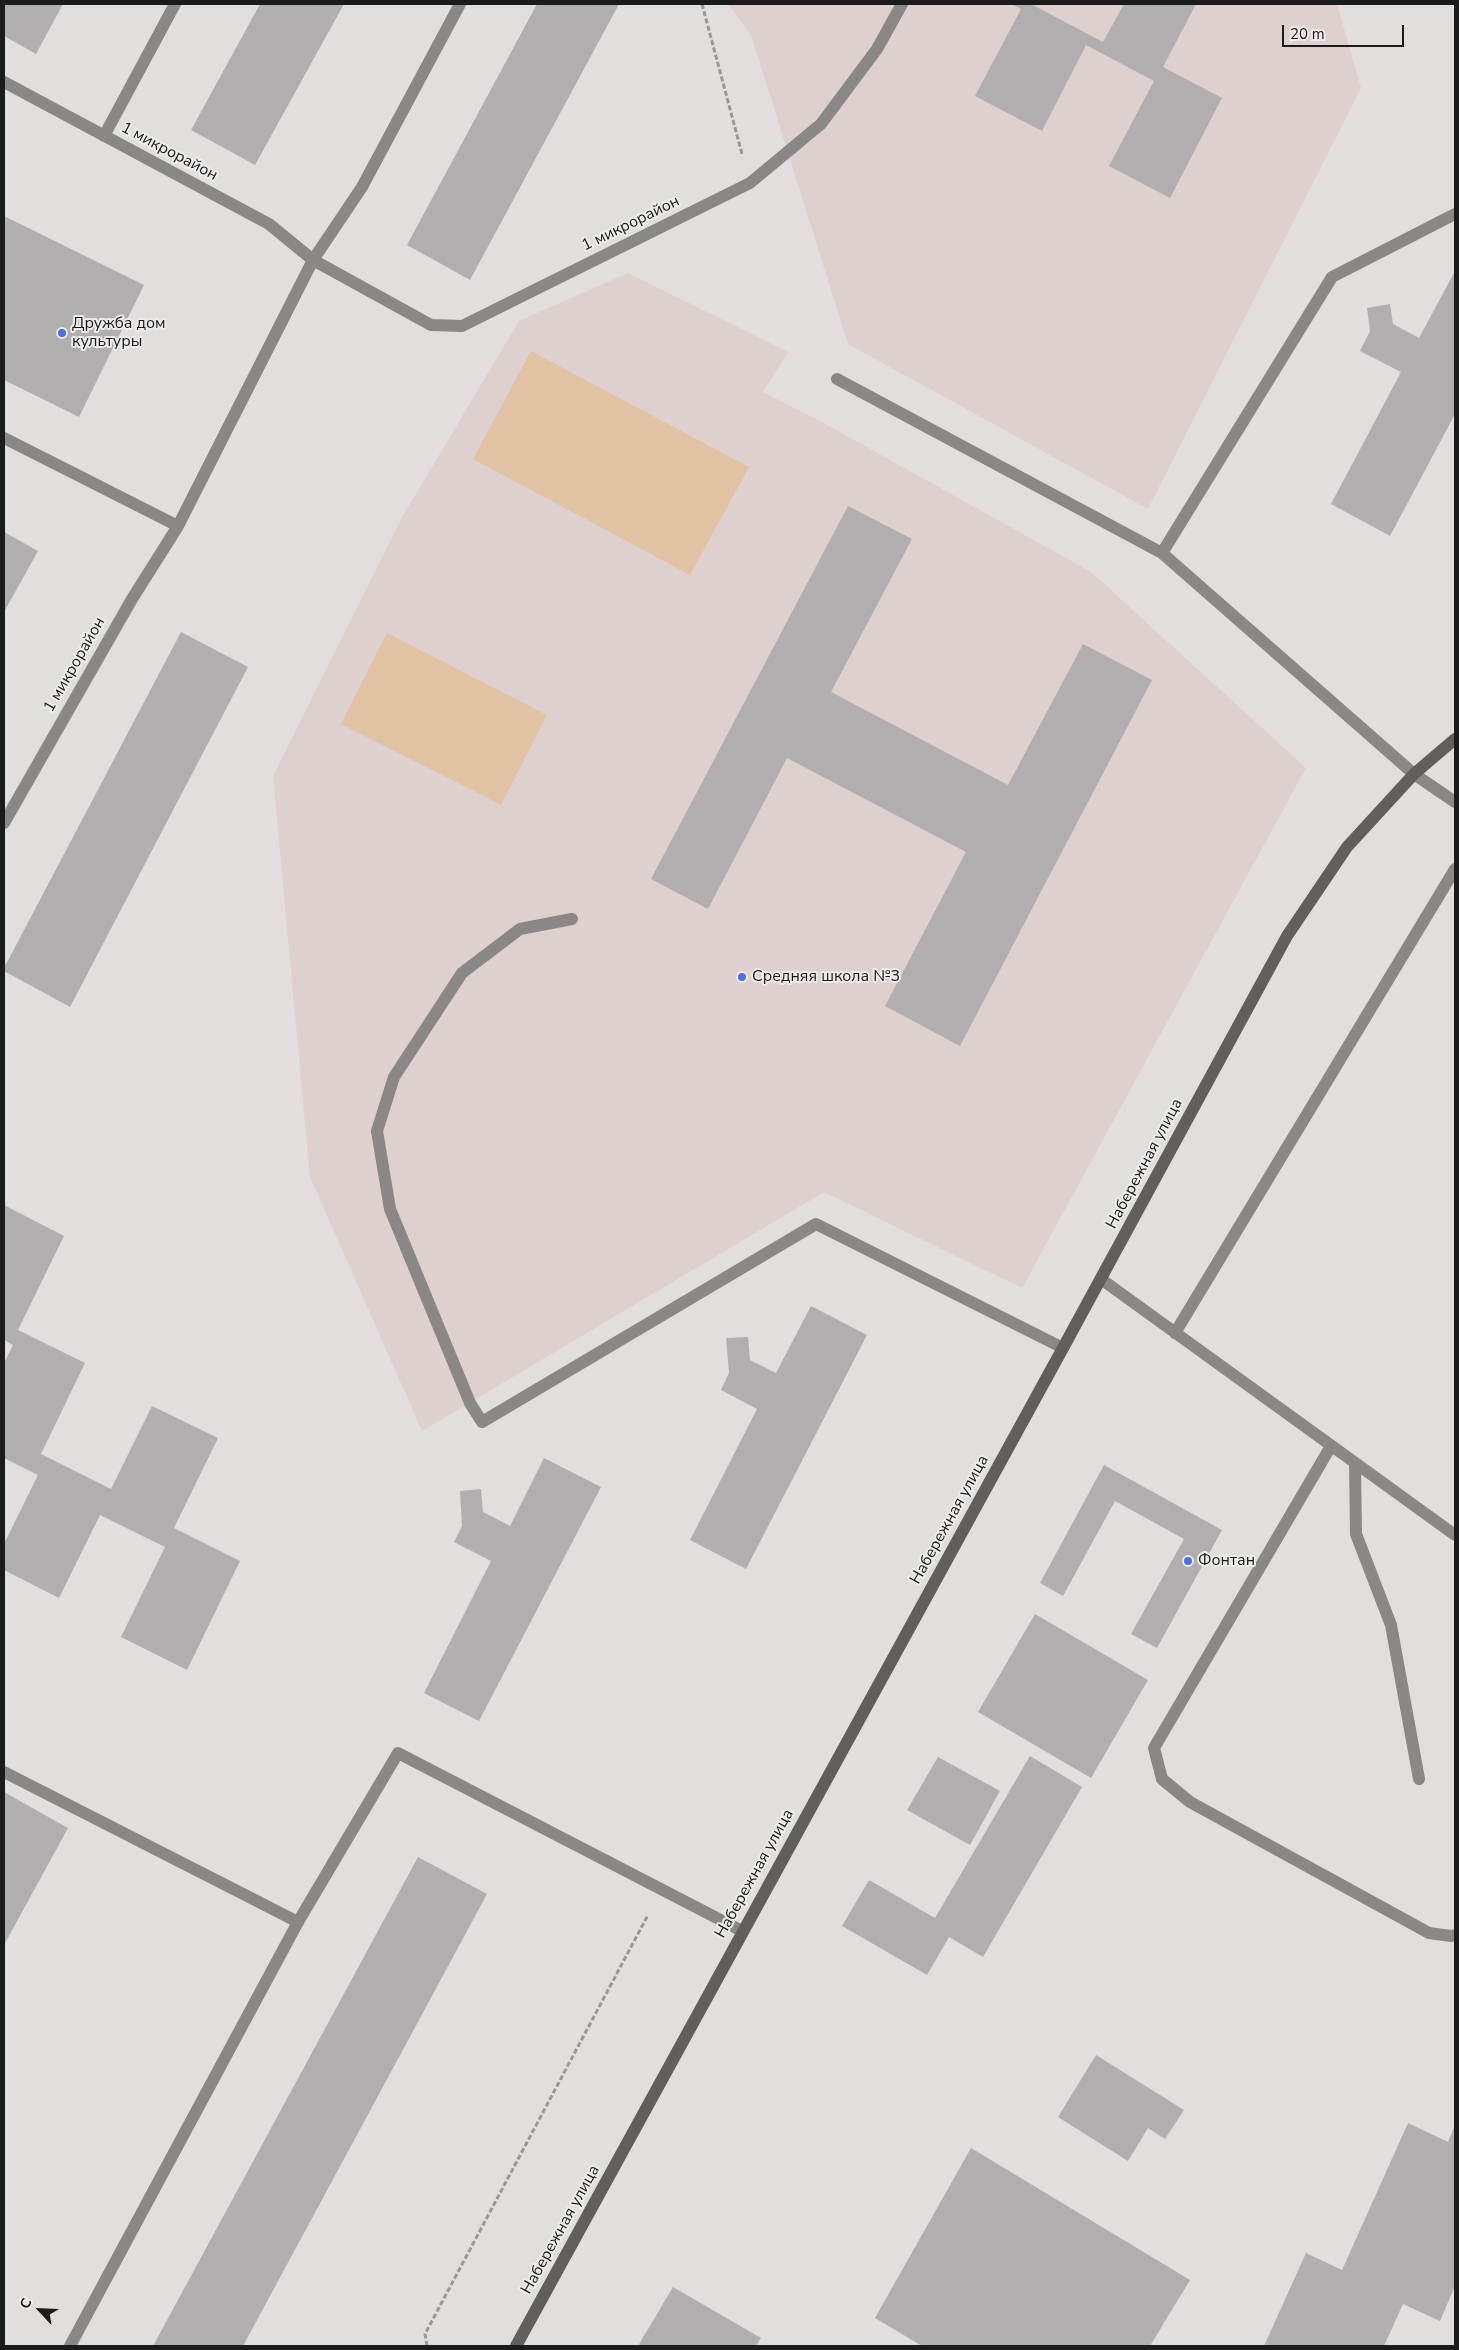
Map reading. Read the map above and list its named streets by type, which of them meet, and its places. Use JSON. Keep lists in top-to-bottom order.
{
  "streets": {
    "street": ["1 микрорайон", "Набережная улица"]
  },
  "places": ["Дружба дом культуры", "Средняя школа №3", "Фонтан"],
  "scale_bar": "20 m",
  "north": "top left"
}
